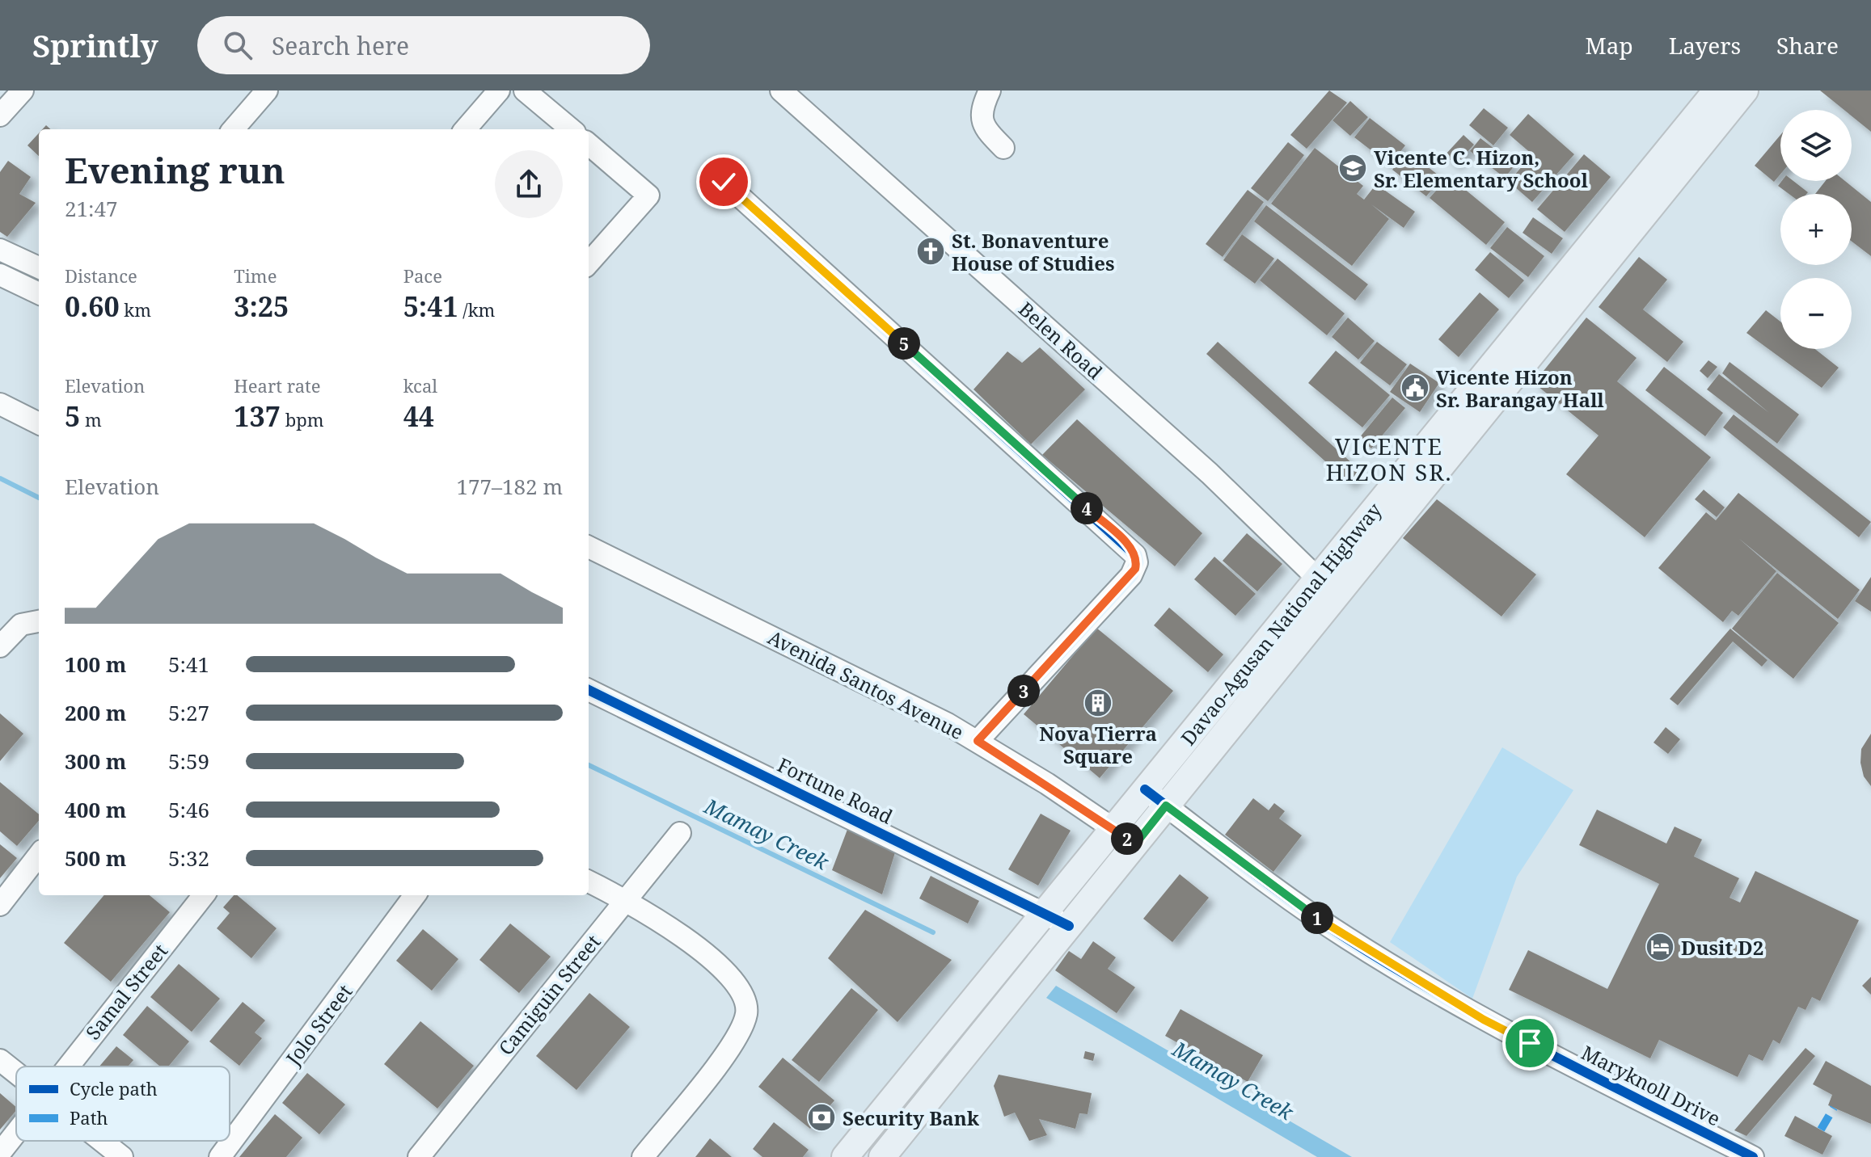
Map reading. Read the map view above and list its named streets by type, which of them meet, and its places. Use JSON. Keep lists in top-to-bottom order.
{
  "streets": {
    "main road": ["Davao-Agusan National Highway"],
    "street": [
      "Belen Road",
      "Avenida Santos Avenue",
      "Fortune Road",
      "Samal Street",
      "Camiguin Street",
      "Jolo Street",
      "Maryknoll Drive"
    ]
  },
  "crossings": [
    ["Belen Road", "Davao-Agusan National Highway"],
    ["Davao-Agusan National Highway", "Avenida Santos Avenue"],
    ["Davao-Agusan National Highway", "Fortune Road"],
    ["Davao-Agusan National Highway", "Maryknoll Drive"]
  ],
  "districts": ["VICENTE HIZON SR."],
  "water": ["Mamay Creek"],
  "places": {
    "school or university": ["Vicente C. Hizon, Sr. Elementary School"],
    "church": ["St. Bonaventure House of Studies"],
    "public building": ["Vicente Hizon Sr. Barangay Hall"],
    "building": ["Nova Tierra Square"],
    "hotel": ["Dusit D2"],
    "bank": ["Security Bank"]
  },
  "legend": ["Cycle path", "Path"],
  "page": {
    "header": "Sprintly",
    "search": "Search here",
    "nav": ["Map", "Layers", "Share"],
    "map_buttons": ["+", "−"],
    "heading": ["Evening run", "21:47"],
    "stats": [
      ["Distance", "0.60 km"],
      ["Time", "3:25"],
      ["Pace", "5:41 /km"],
      ["Elevation", "5 m"],
      ["Heart rate", "137 bpm"],
      ["kcal", "44"]
    ],
    "pins": [
      "5",
      "4",
      "3",
      "2",
      "1"
    ],
    "chart": ["Elevation", "177–182 m"],
    "list": [
      {
        "name": "100 m",
        "note": "5:41"
      },
      {
        "name": "200 m",
        "note": "5:27"
      },
      {
        "name": "300 m",
        "note": "5:59"
      },
      {
        "name": "400 m",
        "note": "5:46"
      },
      {
        "name": "500 m",
        "note": "5:32"
      }
    ]
  }
}
